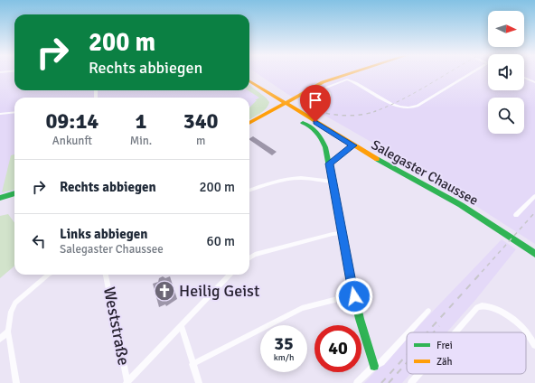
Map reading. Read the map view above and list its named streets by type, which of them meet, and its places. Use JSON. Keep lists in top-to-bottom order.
{
  "streets": {
    "street": ["Salegaster Chaussee", "Weststraße"]
  },
  "places": {
    "church": ["Heilig Geist"]
  },
  "legend": ["Frei", "Zäh"],
  "north": "right",
  "page": {
    "turn": ["200 m", "Rechts abbiegen"],
    "eta": [
      "09:14",
      "Ankunft",
      "1",
      "Min.",
      "340",
      "m"
    ],
    "list": [
      {
        "name": "Rechts abbiegen",
        "value": "200 m"
      },
      {
        "name": "Links abbiegen",
        "note": "Salegaster Chaussee",
        "value": "60 m"
      }
    ],
    "speed": "35 km/h",
    "limit": "40"
  }
}
